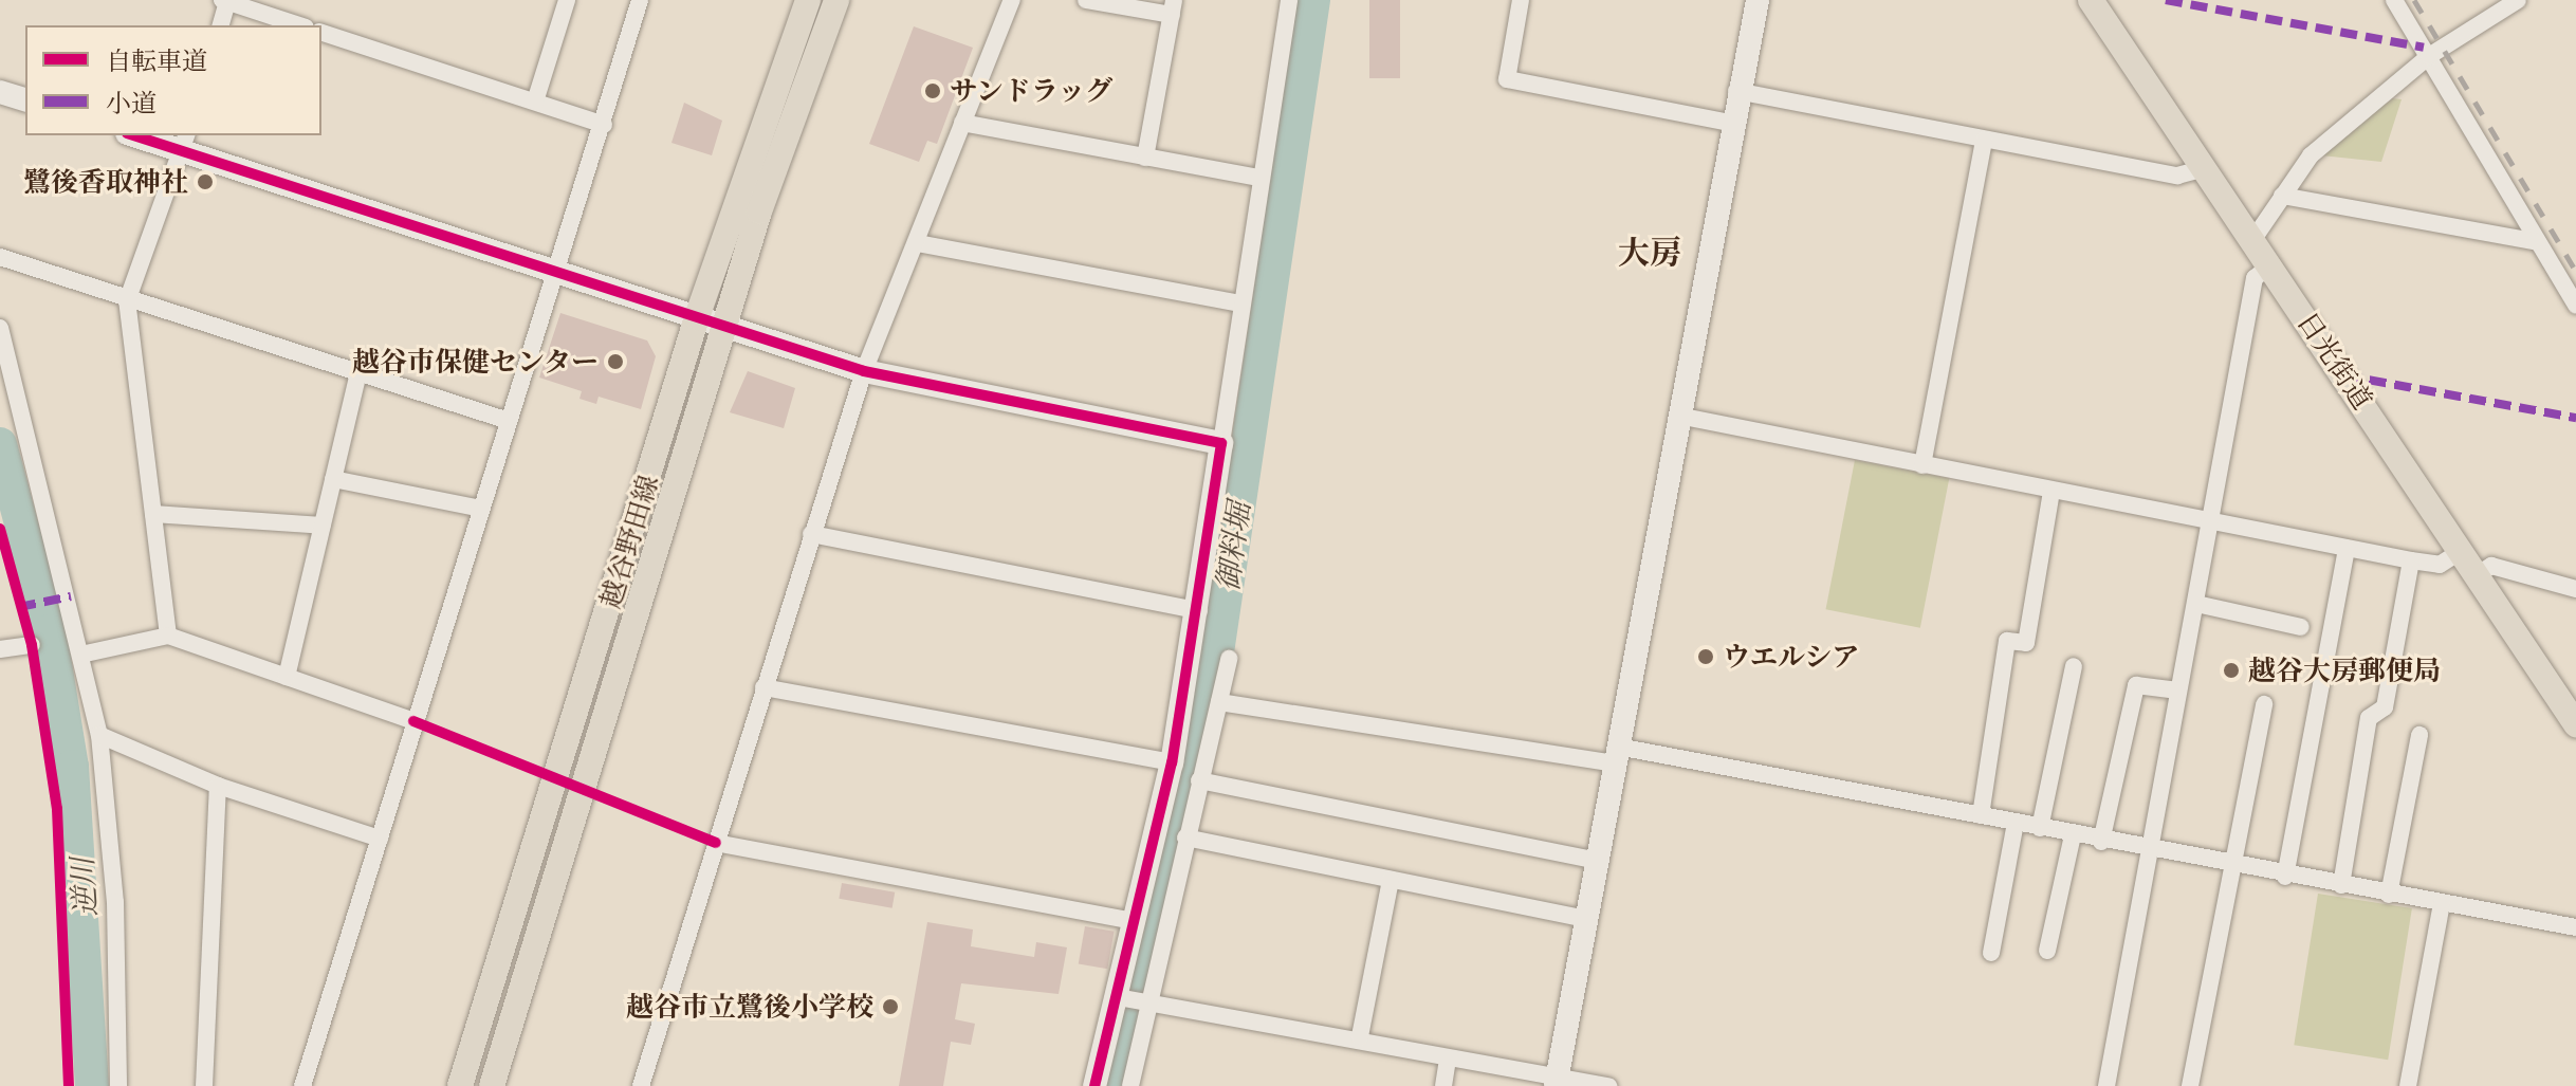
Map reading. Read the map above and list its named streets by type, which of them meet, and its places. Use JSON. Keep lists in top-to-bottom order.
{
  "streets": {
    "main road": ["日光街道", "越谷野田線"]
  },
  "districts": ["大房"],
  "water": ["御料堀", "逆川"],
  "places": [
    "サンドラッグ",
    "鷺後香取神社",
    "越谷市保健センター",
    "ウエルシア",
    "越谷大房郵便局",
    "越谷市立鷺後小学校"
  ],
  "legend": ["自転車道", "小道"]
}
